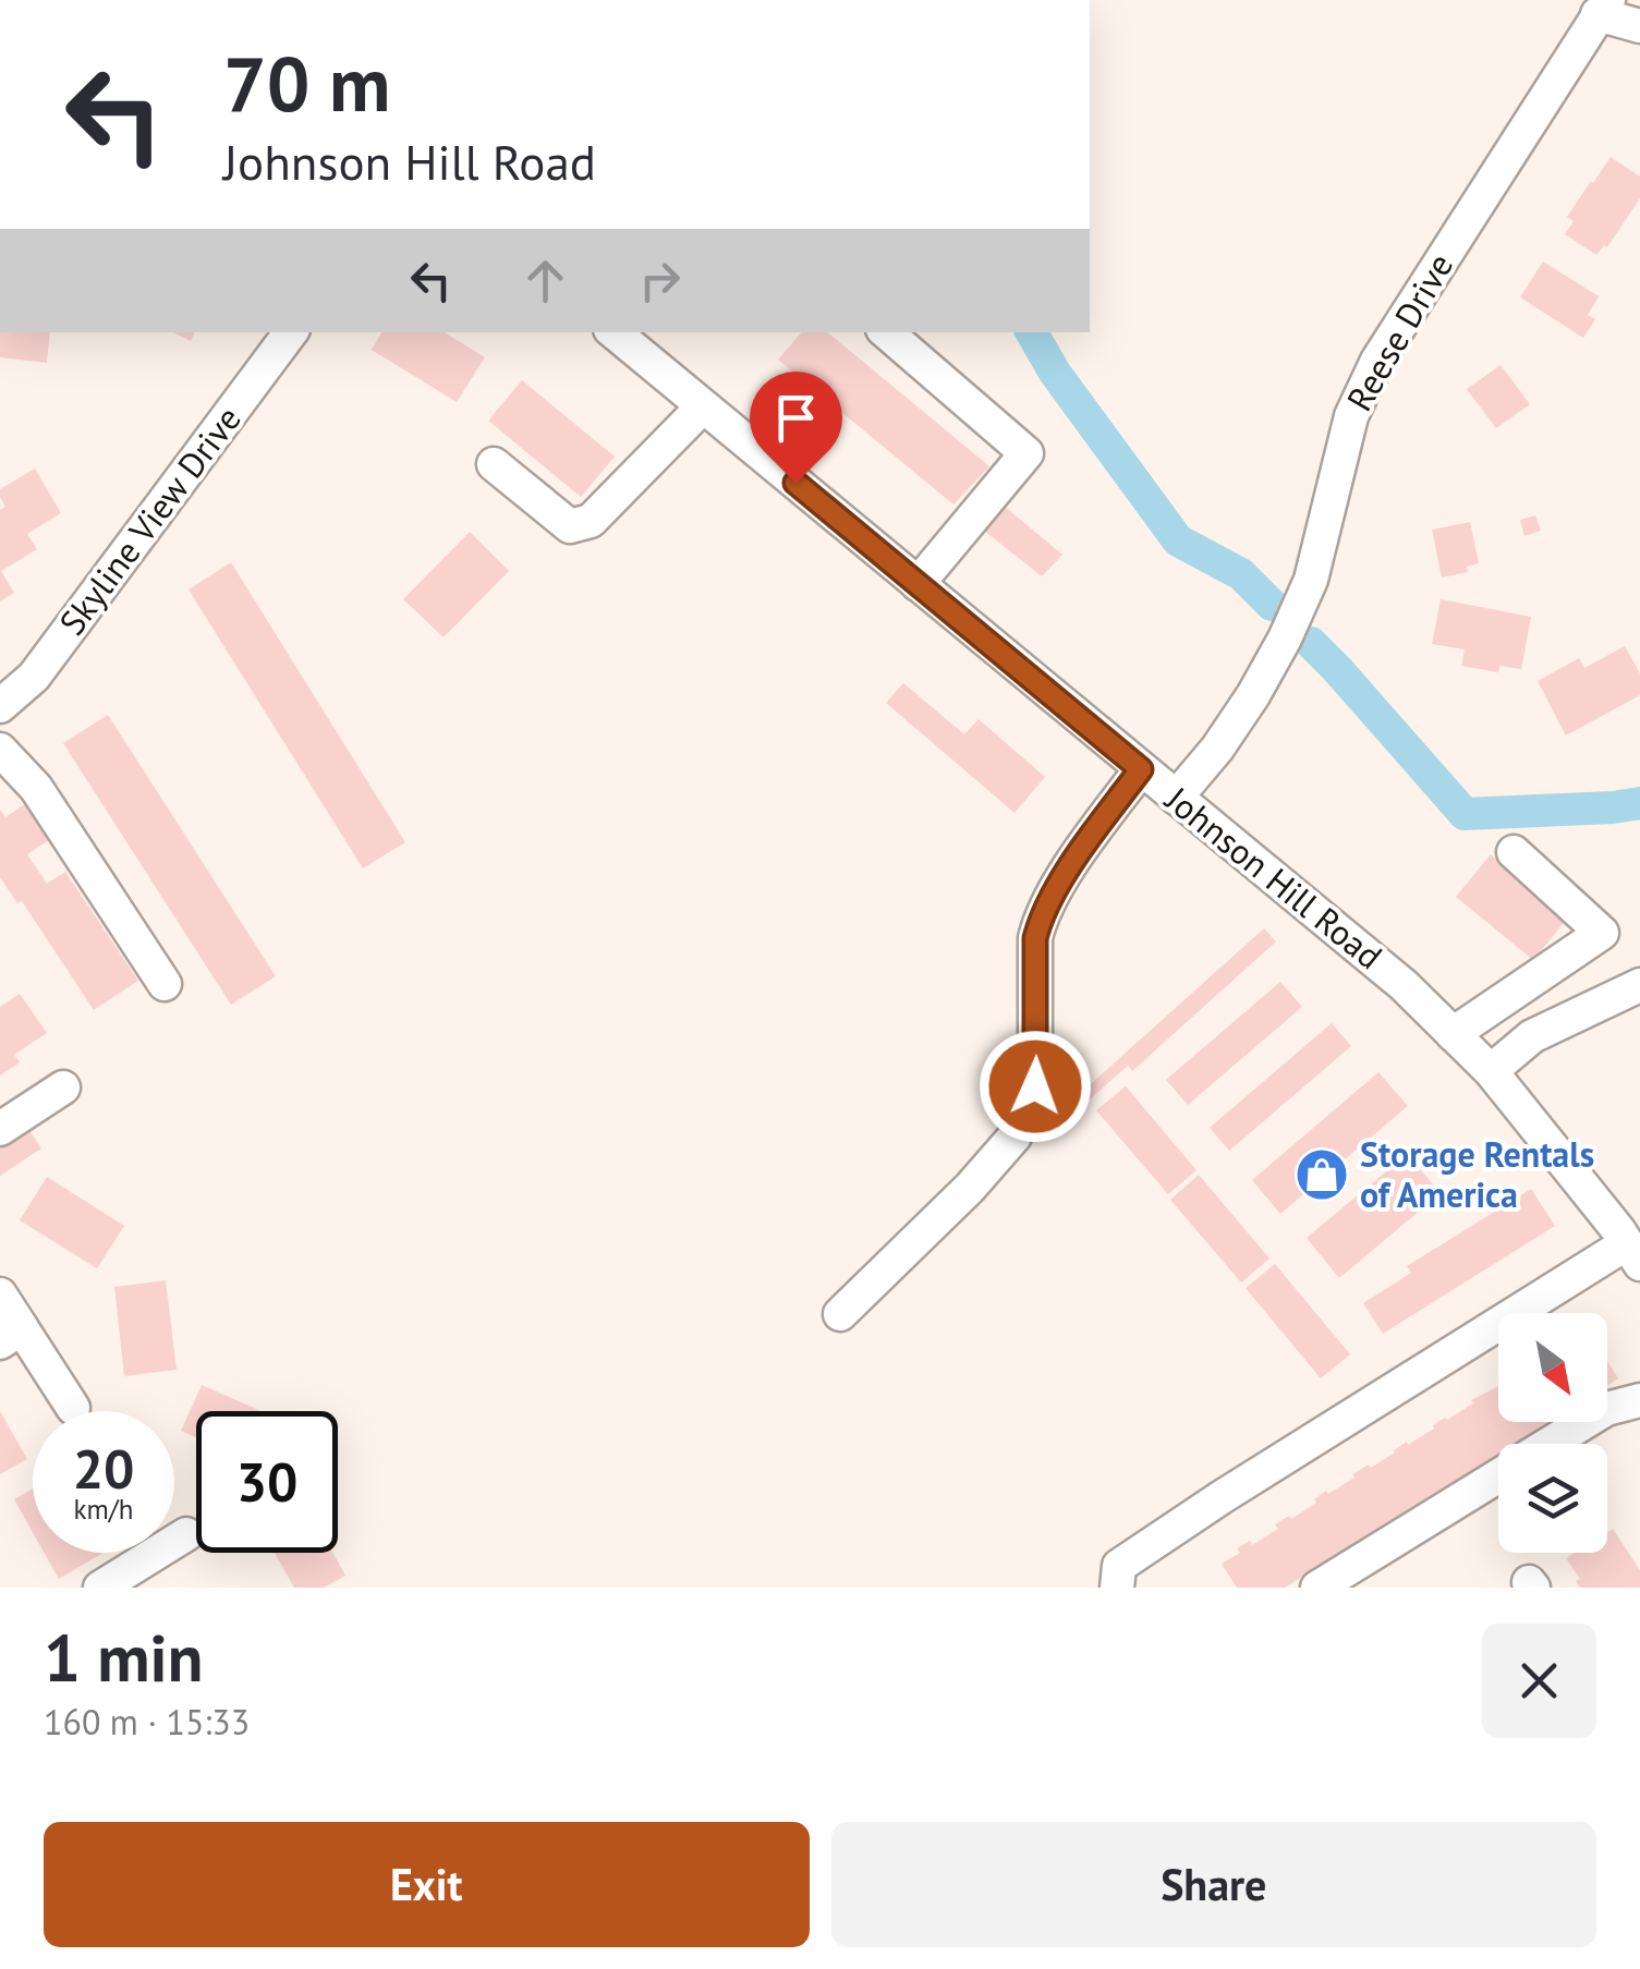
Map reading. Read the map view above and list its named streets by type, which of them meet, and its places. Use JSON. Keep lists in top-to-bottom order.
{
  "streets": {
    "street": ["Reese Drive", "Skyline View Drive", "Johnson Hill Road"]
  },
  "crossings": [
    ["Reese Drive", "Johnson Hill Road"]
  ],
  "places": {
    "shop": ["Storage Rentals of America"]
  },
  "north": "bottom right",
  "page": {
    "turn": ["70 m", "Johnson Hill Road"],
    "speed": "20 km/h",
    "limit": "30",
    "heading": ["1 min", "160 m · 15:33"],
    "buttons": ["Exit", "Share"]
  }
}
